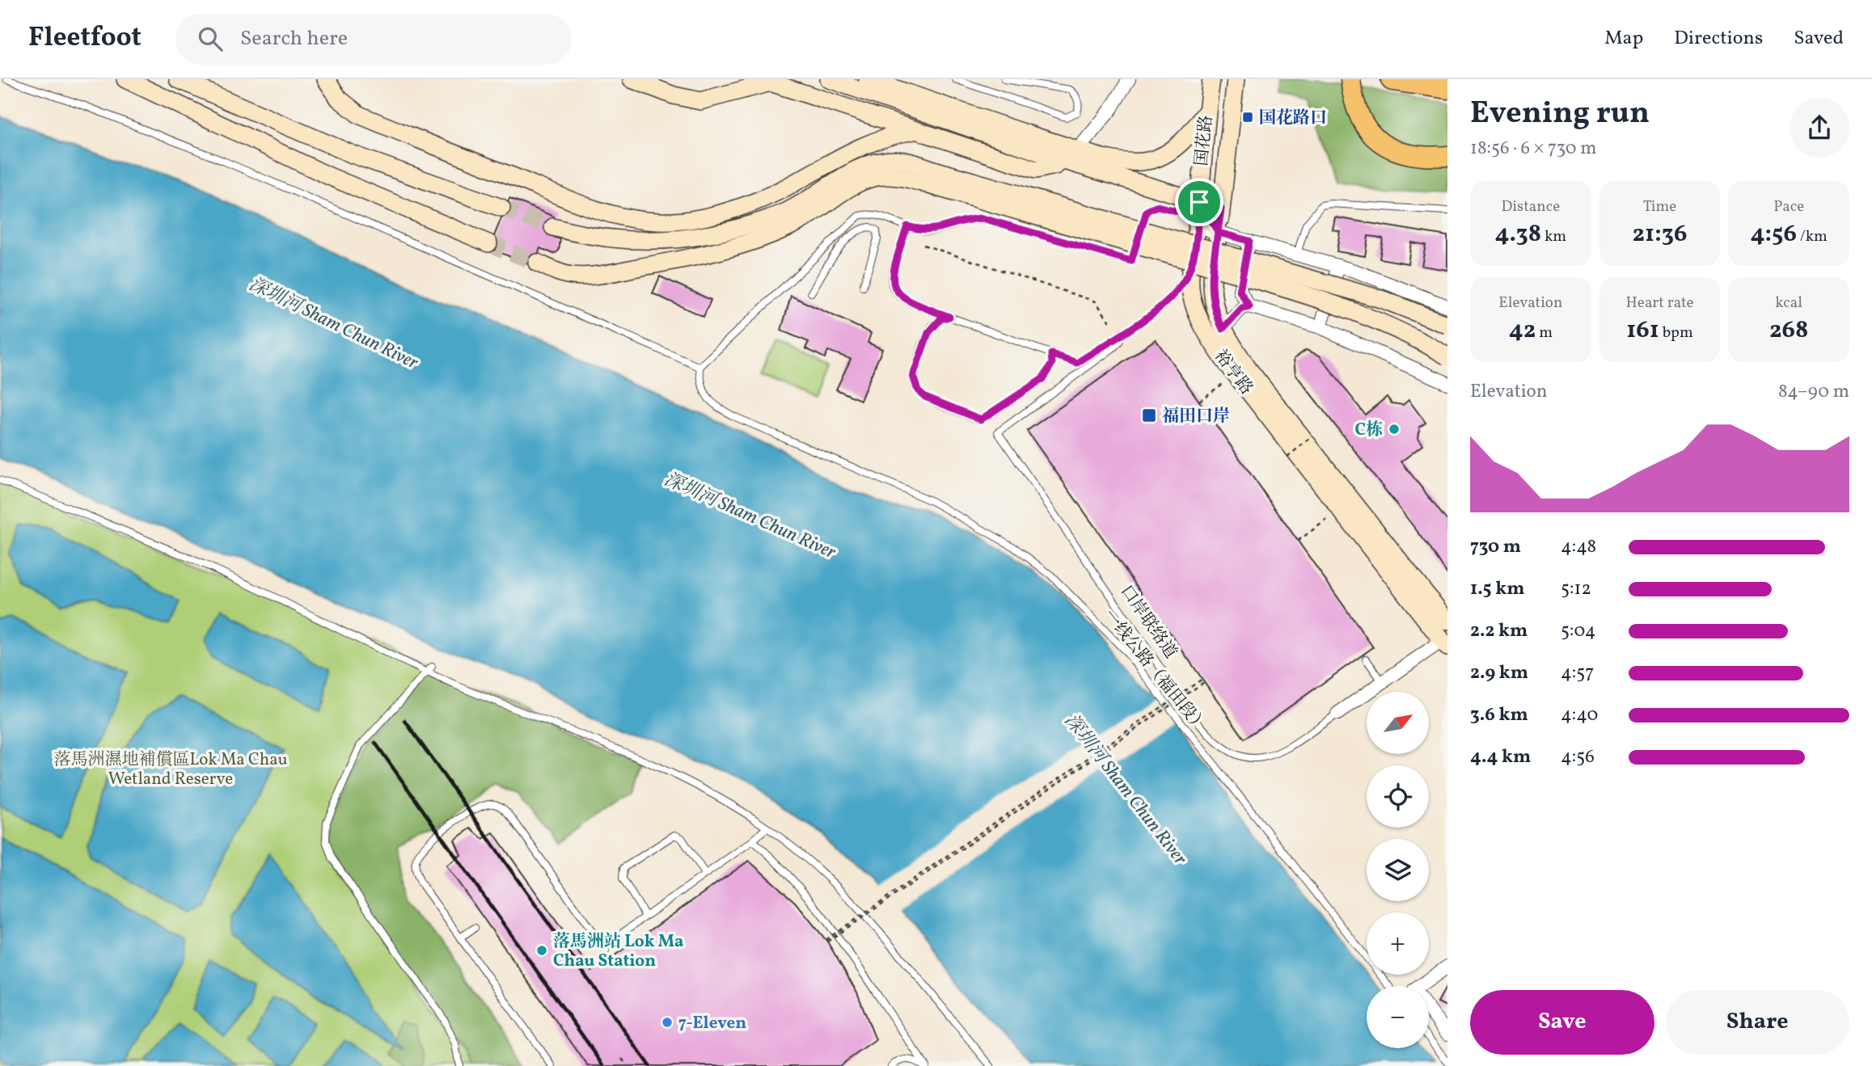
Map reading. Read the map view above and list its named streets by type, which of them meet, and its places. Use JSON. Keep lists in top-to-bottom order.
{
  "streets": {
    "main road": ["国花路", "裕亨路"],
    "street": ["口岸联络道"],
    "lane": ["一线公路（福田段）"]
  },
  "crossings": [
    ["国花路", "裕亨路"],
    ["裕亨路", "口岸联络道"]
  ],
  "water": ["深圳河 Sham Chun River"],
  "parks": ["落馬洲濕地補償區Lok Ma Chau Wetland Reserve"],
  "places": {
    "transit": ["国花路口", "福田口岸"],
    "other": ["C栋", "落馬洲站 Lok Ma Chau Station", "7-Eleven"]
  },
  "north": "top right",
  "page": {
    "header": "Fleetfoot",
    "search": "Search here",
    "nav": ["Map", "Directions", "Saved"],
    "heading": ["Evening run", "18:56 · 6 × 730 m"],
    "stats": [
      ["Distance", "4.38 km"],
      ["Time", "21:36"],
      ["Pace", "4:56 /km"],
      ["Elevation", "42 m"],
      ["Heart rate", "161 bpm"],
      ["kcal", "268"]
    ],
    "chart": ["Elevation", "84–90 m"],
    "list": [
      {
        "name": "730 m",
        "note": "4:48"
      },
      {
        "name": "1.5 km",
        "note": "5:12"
      },
      {
        "name": "2.2 km",
        "note": "5:04"
      },
      {
        "name": "2.9 km",
        "note": "4:57"
      },
      {
        "name": "3.6 km",
        "note": "4:40"
      },
      {
        "name": "4.4 km",
        "note": "4:56"
      }
    ],
    "map_buttons": ["+", "−"],
    "buttons": ["Save", "Share"]
  }
}
